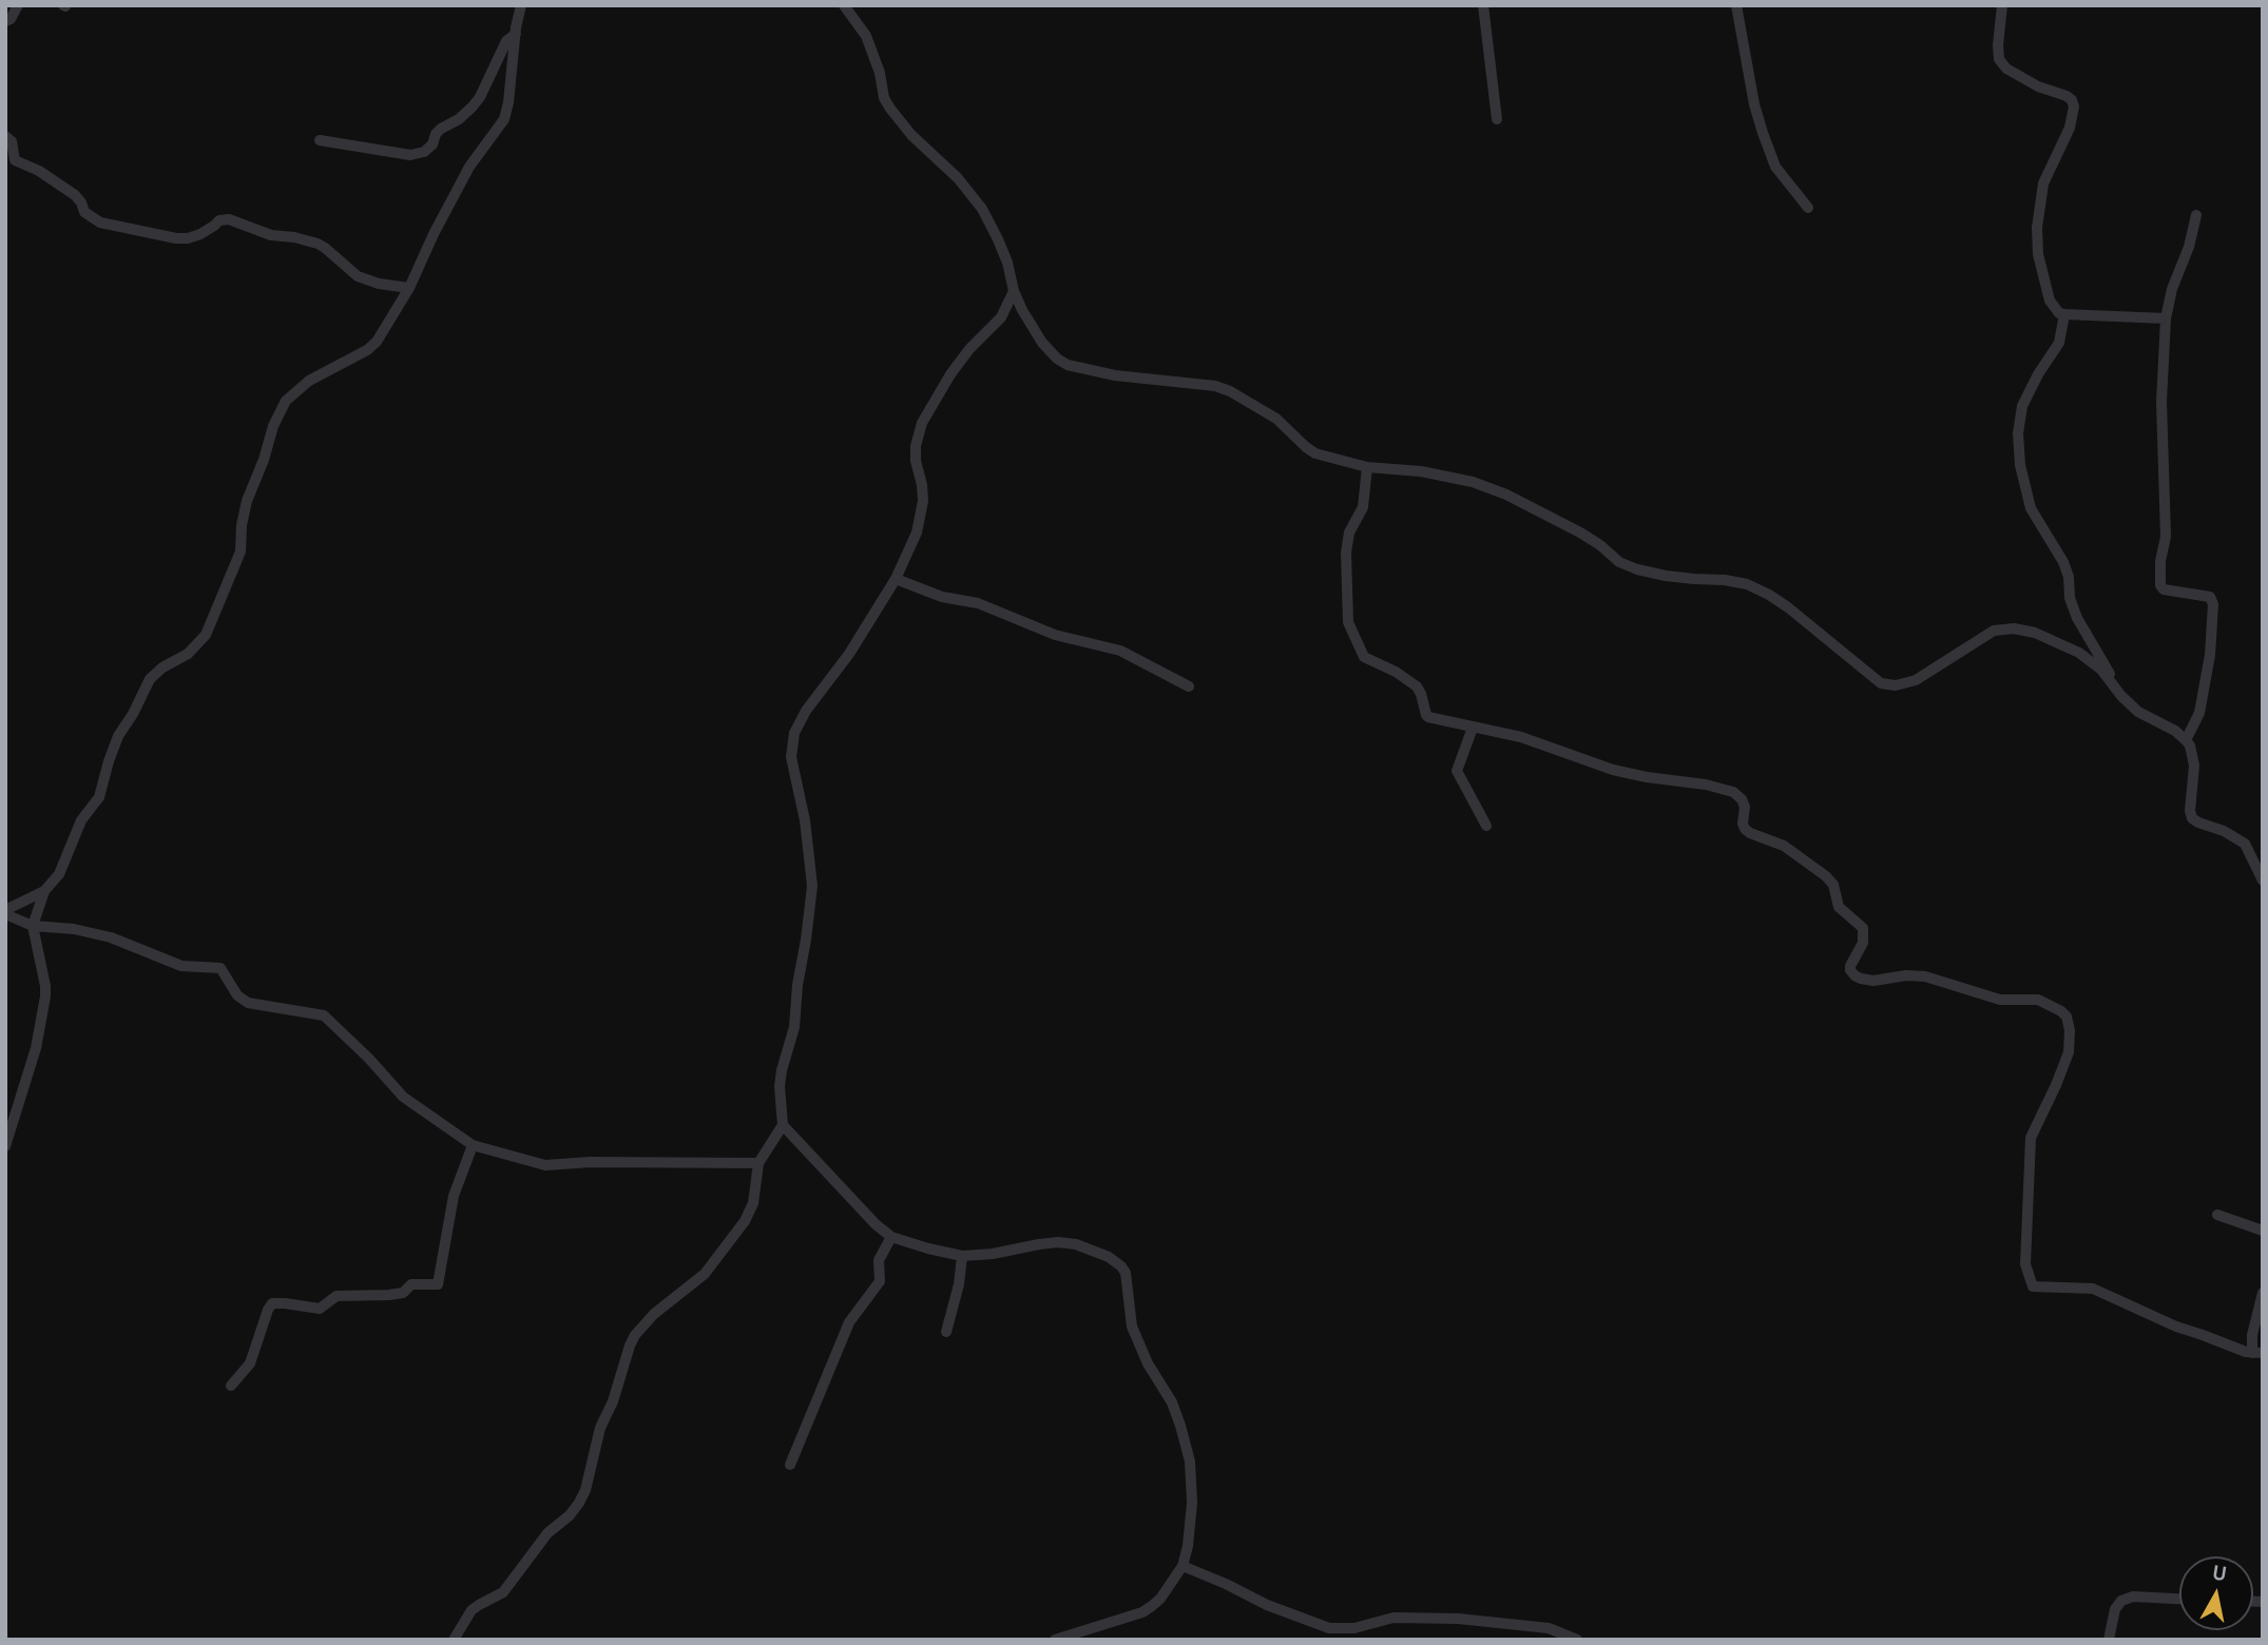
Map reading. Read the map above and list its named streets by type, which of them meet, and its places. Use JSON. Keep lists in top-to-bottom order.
{
  "north": "top"
}
